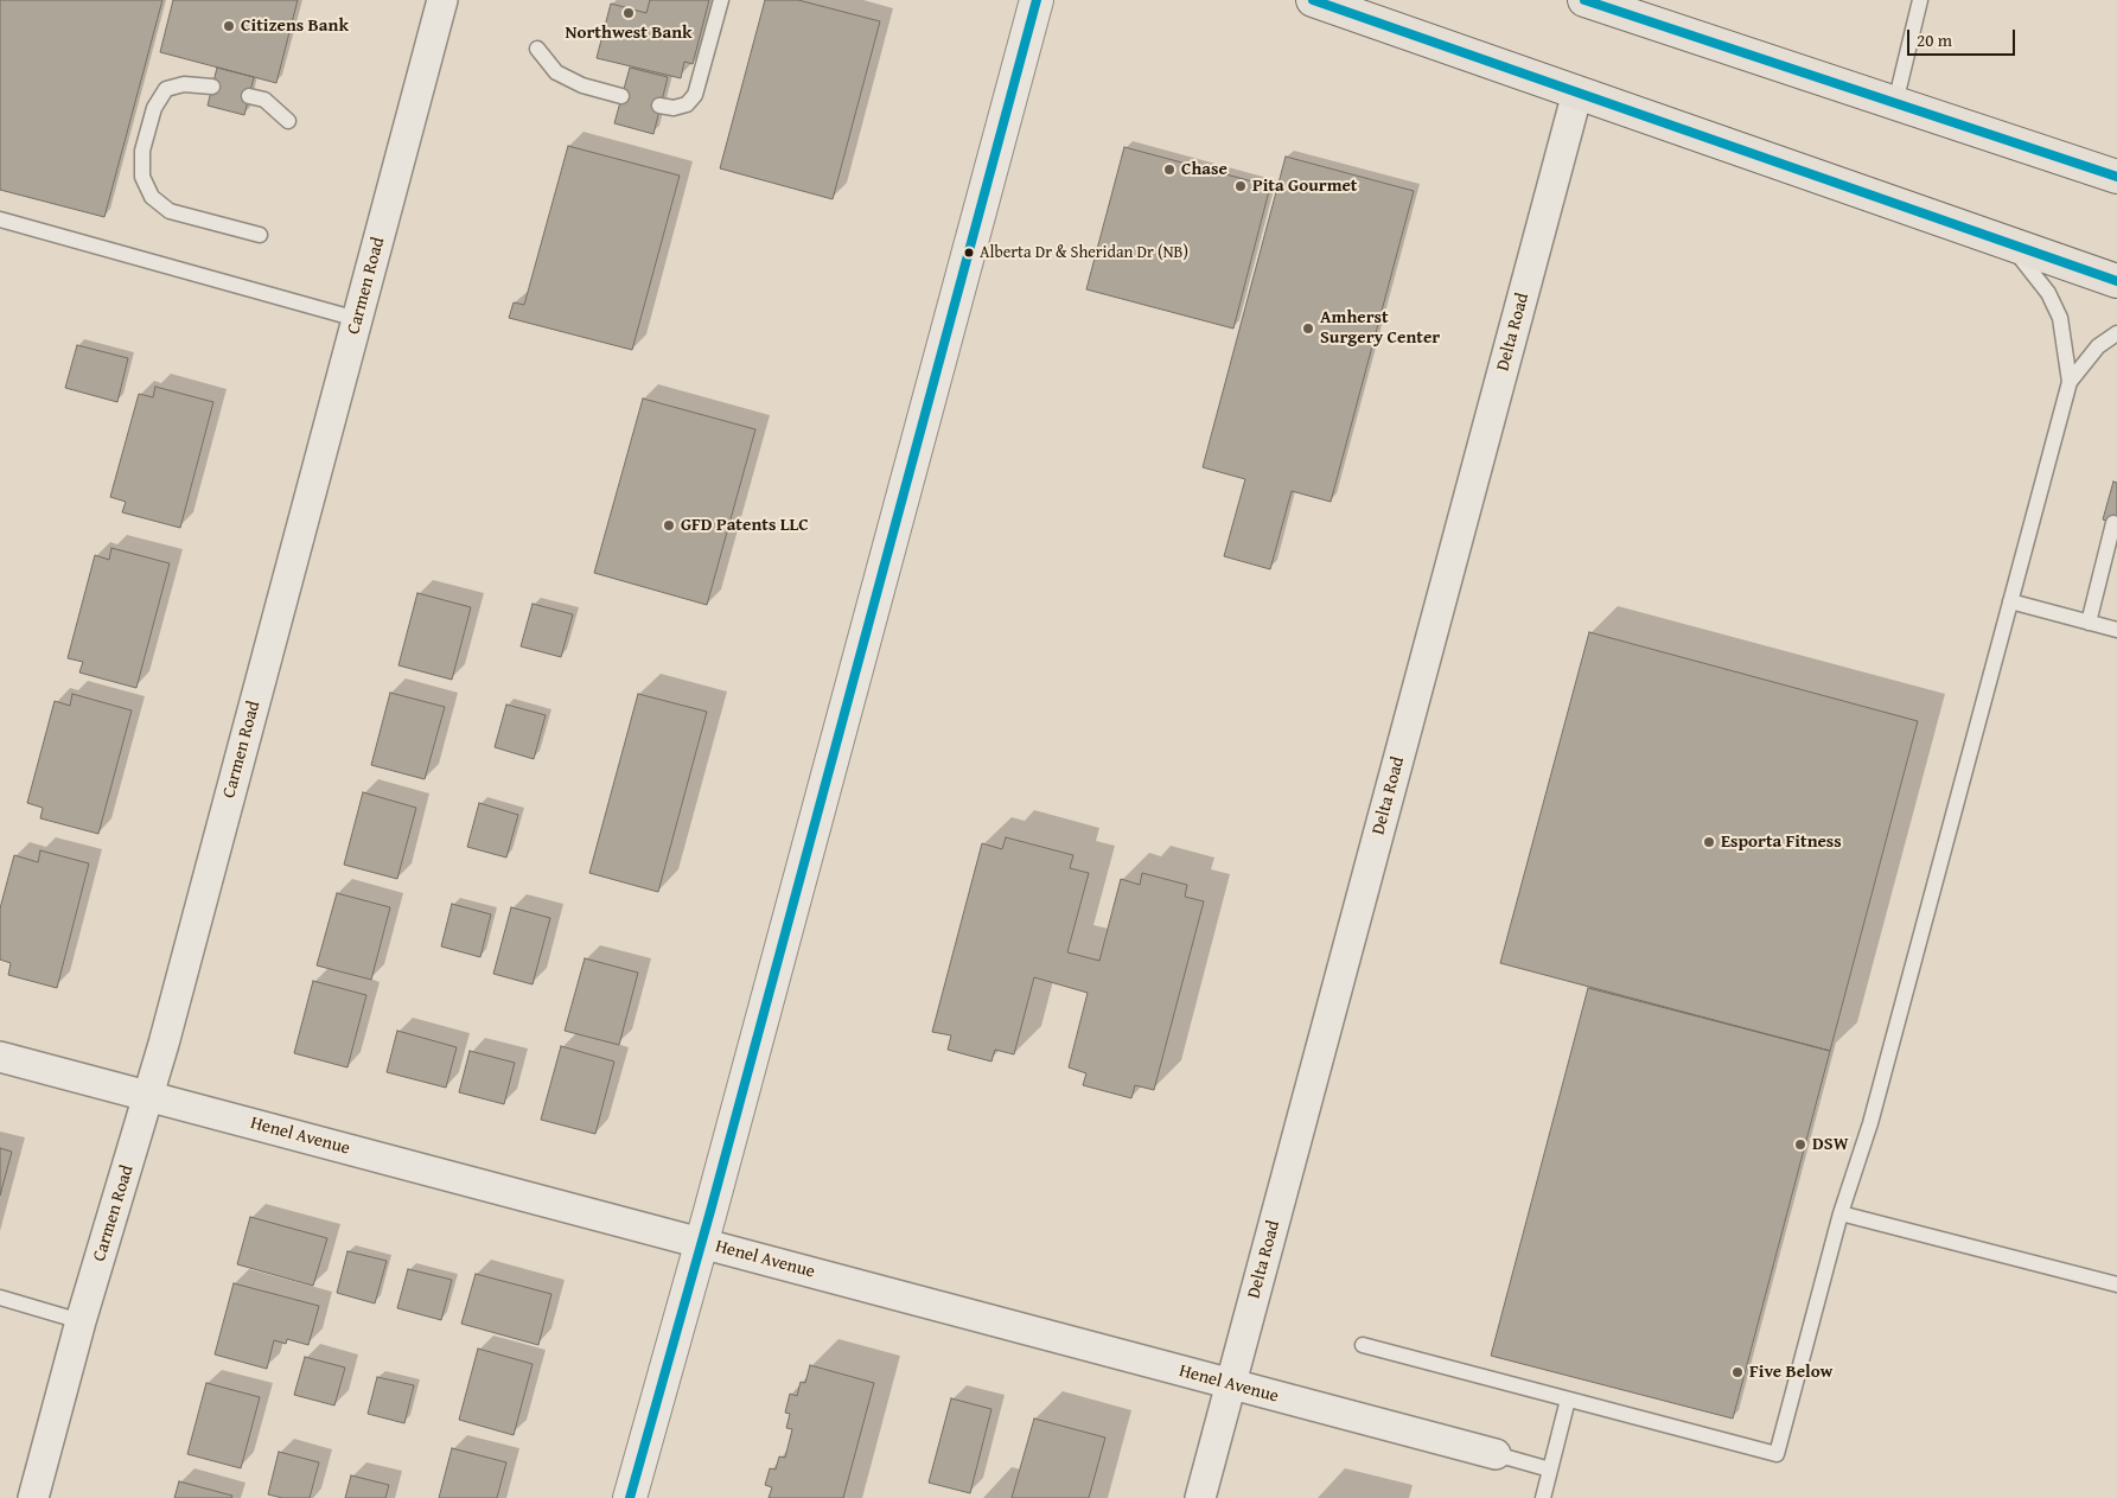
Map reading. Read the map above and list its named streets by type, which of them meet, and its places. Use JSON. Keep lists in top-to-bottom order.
{
  "streets": {
    "street": ["Carmen Road", "Delta Road", "Henel Avenue"]
  },
  "crossings": [
    ["Carmen Road", "Henel Avenue"],
    ["Delta Road", "Henel Avenue"]
  ],
  "places": [
    "Northwest Bank",
    "Citizens Bank",
    "Chase",
    "Pita Gourmet",
    "Alberta Dr & Sheridan Dr (NB)",
    "Amherst Surgery Center",
    "GFD Patents LLC",
    "Esporta Fitness",
    "DSW",
    "Five Below"
  ],
  "scale_bar": "20 m"
}
